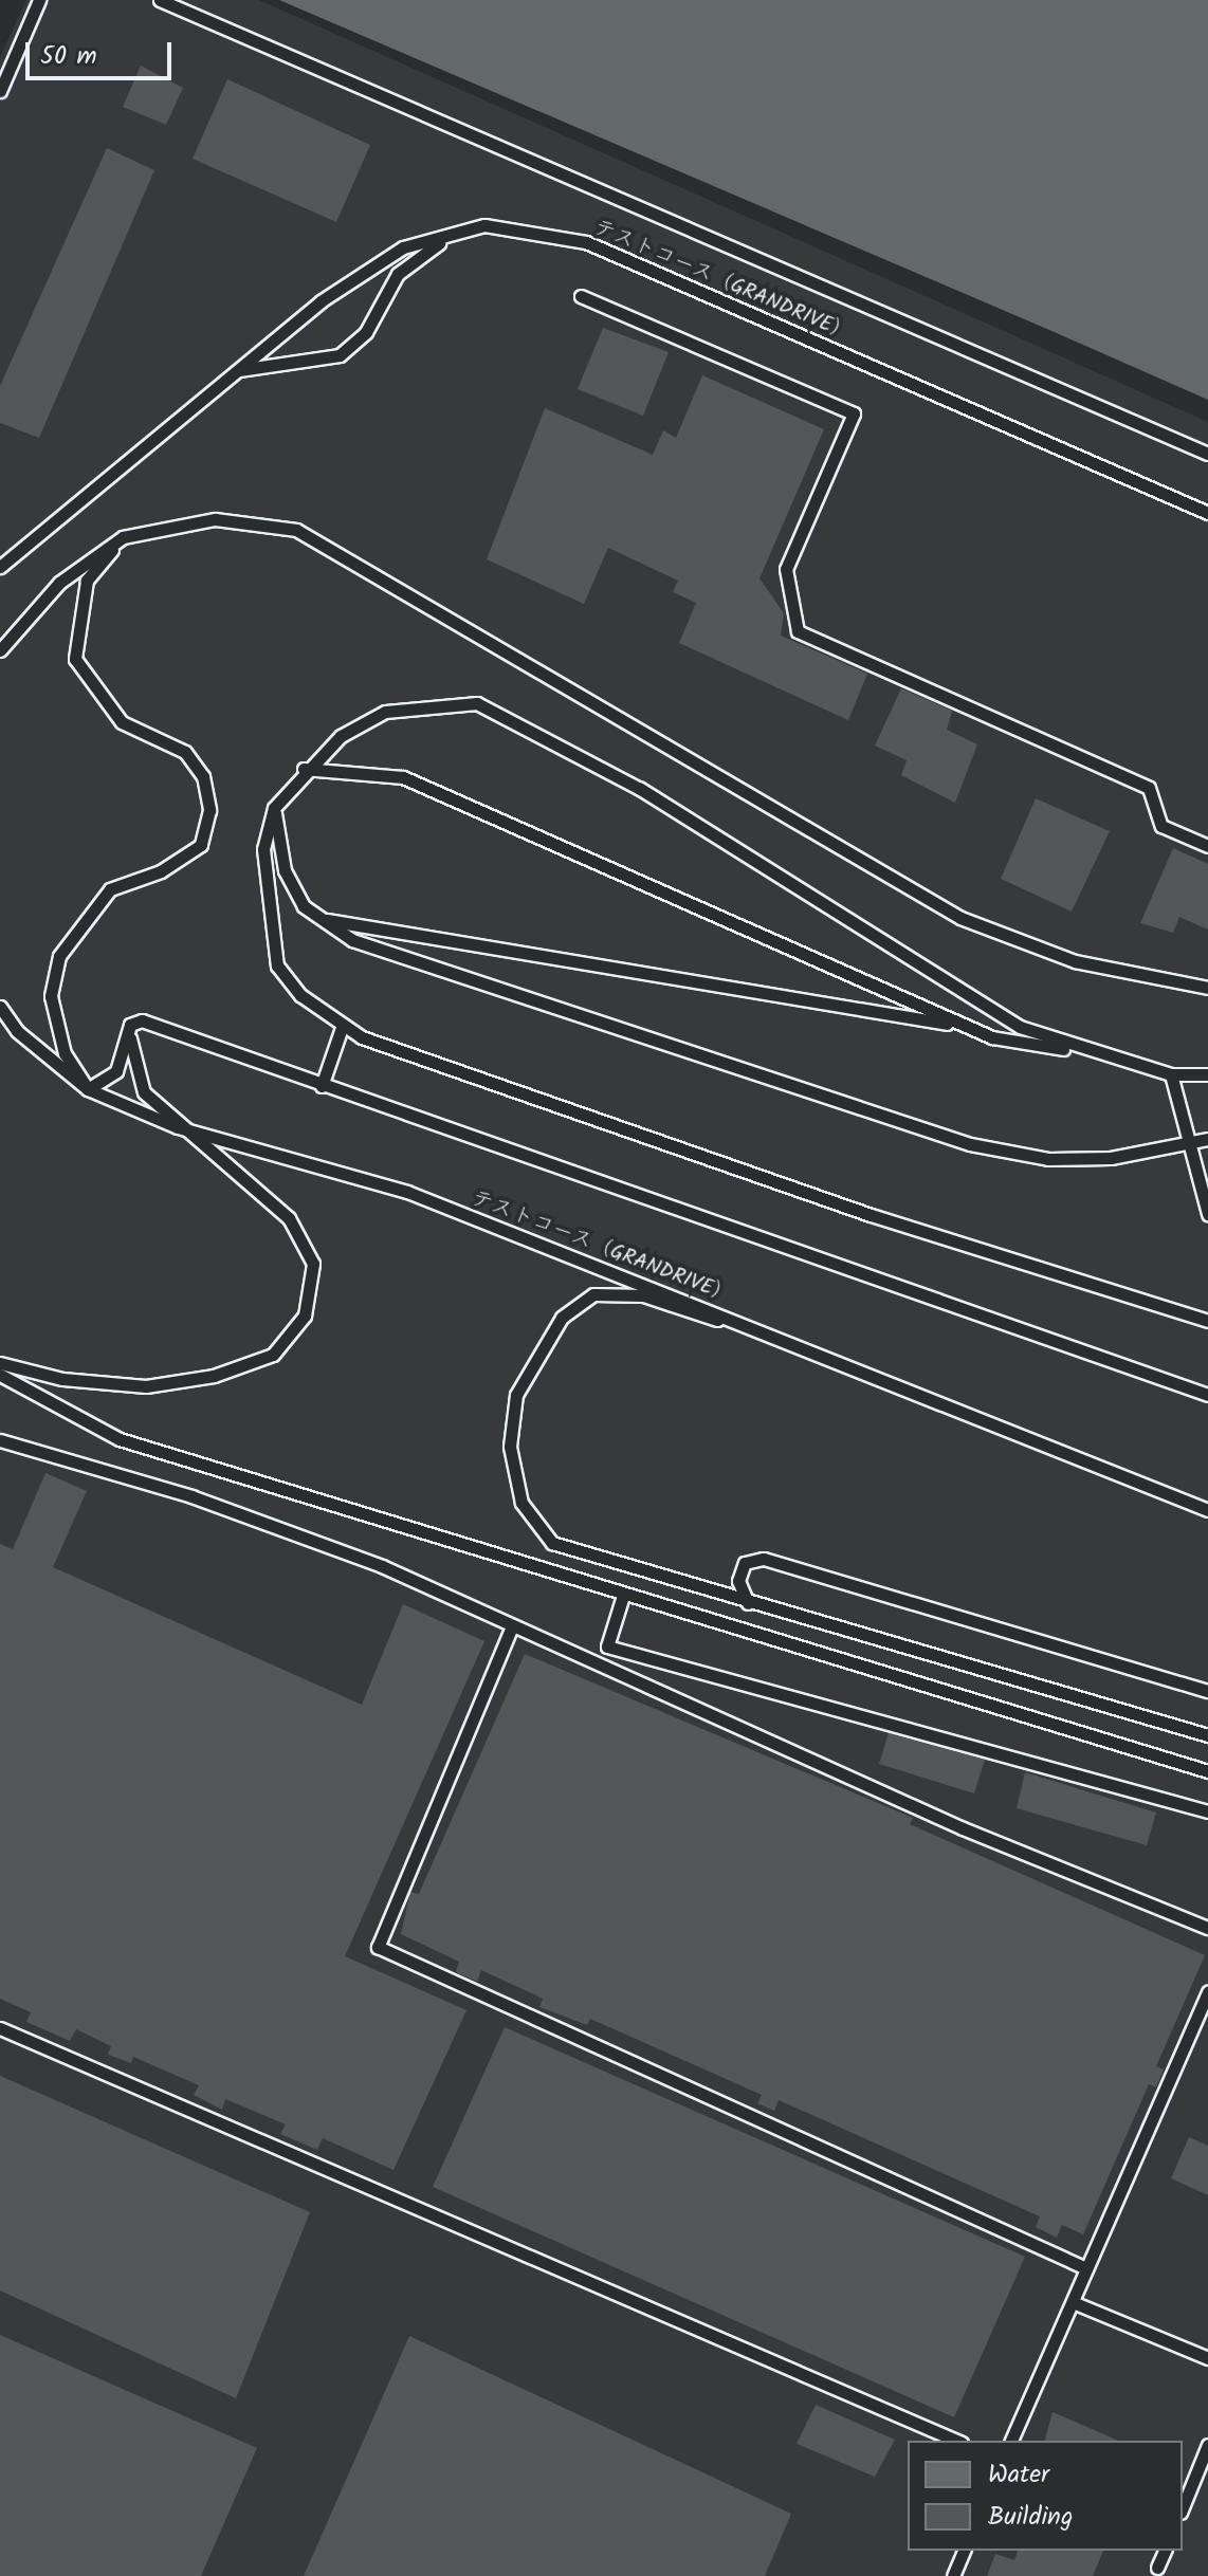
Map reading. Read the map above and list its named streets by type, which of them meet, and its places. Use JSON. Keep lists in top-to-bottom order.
{
  "streets": {
    "lane": ["テストコース（GRANDRIVE）"]
  },
  "legend": ["Water", "Building"],
  "scale_bar": "50 m"
}
